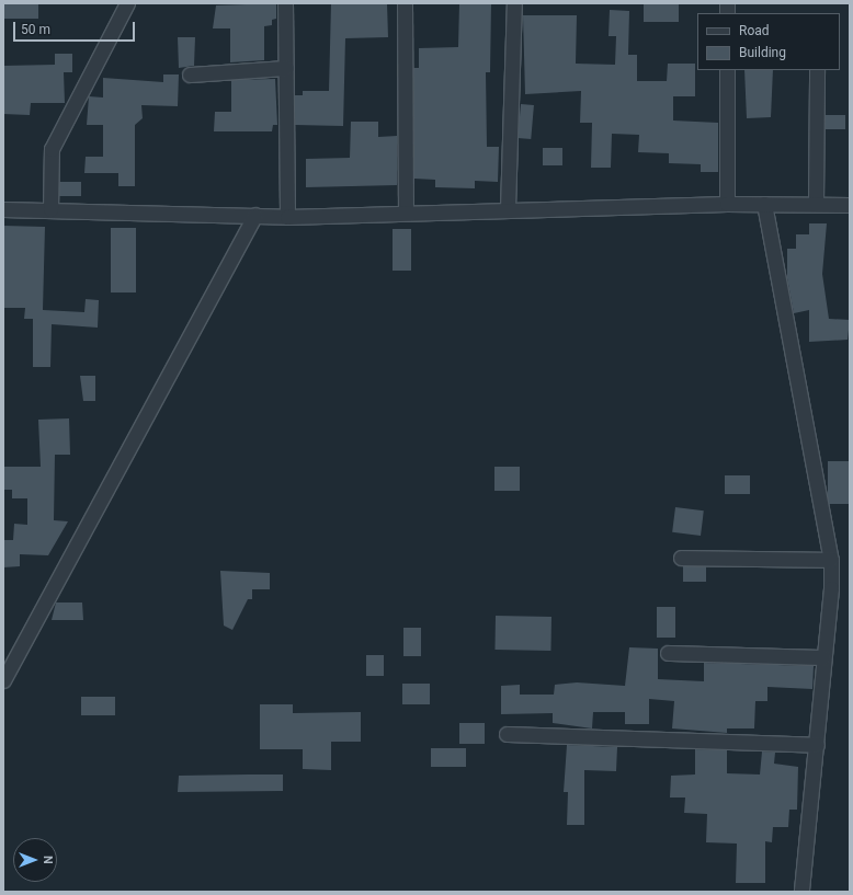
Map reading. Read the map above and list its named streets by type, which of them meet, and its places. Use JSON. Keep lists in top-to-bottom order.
{
  "legend": ["Road", "Building"],
  "scale_bar": "50 m",
  "north": "right"
}
